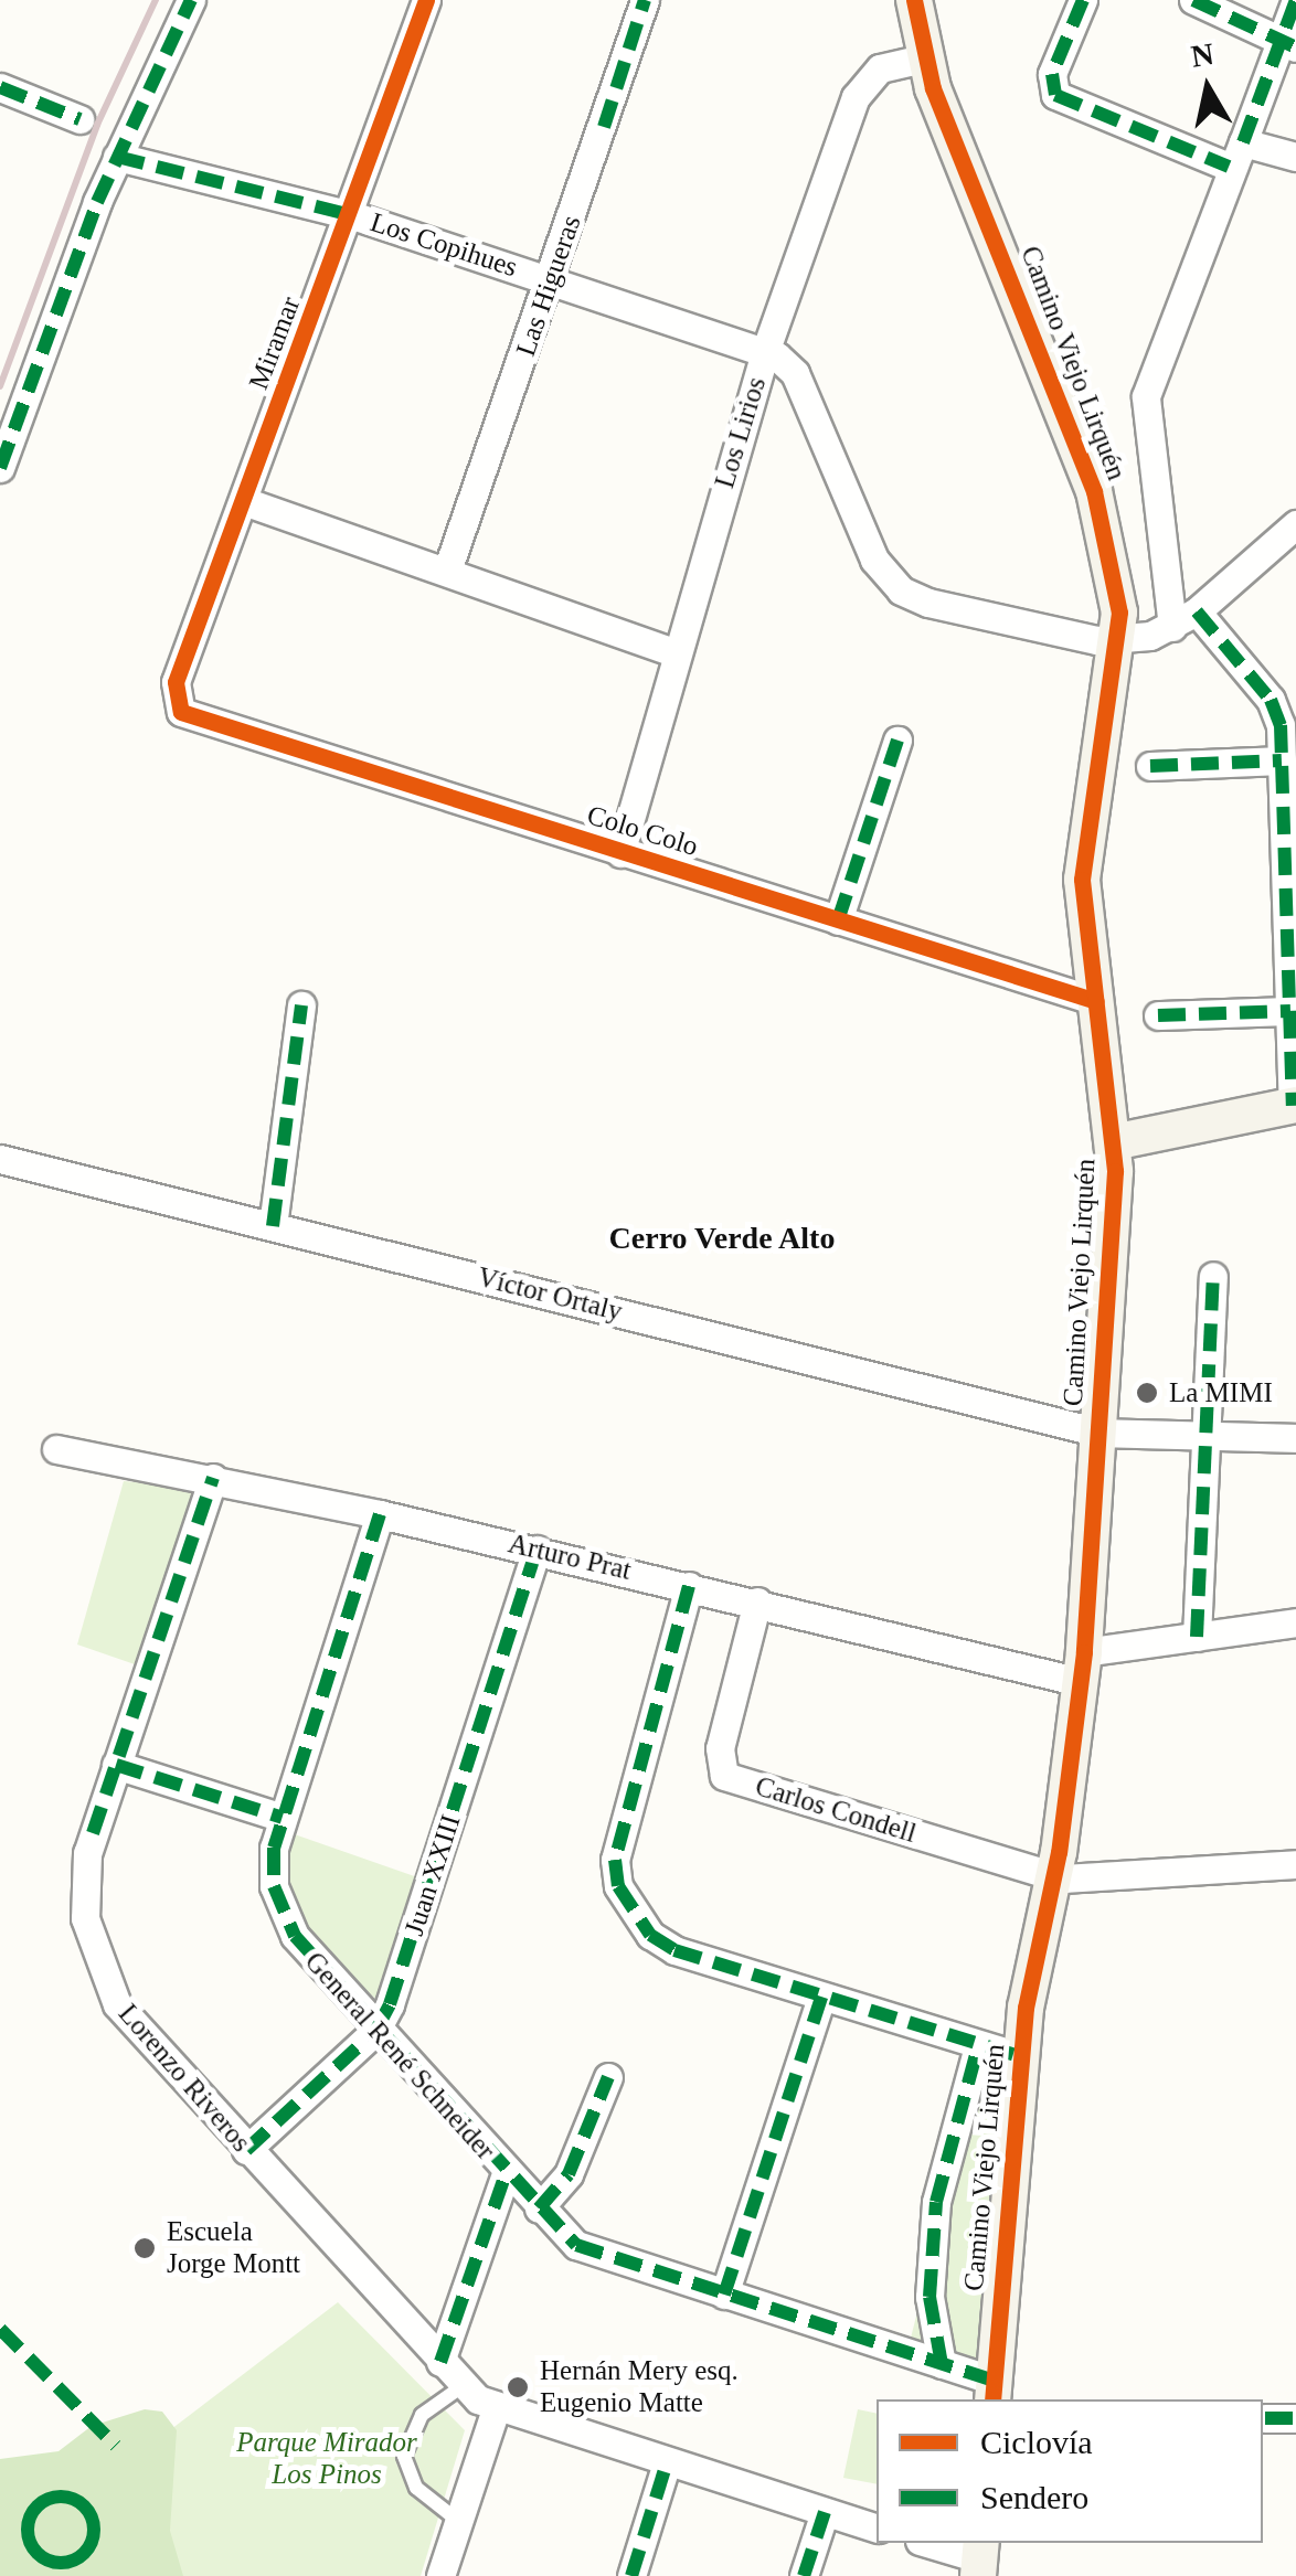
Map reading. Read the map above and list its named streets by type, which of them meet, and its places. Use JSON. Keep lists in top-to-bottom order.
{
  "streets": {
    "street": [
      "Los Copihues",
      "Las Higueras",
      "Miramar",
      "Camino Viejo Lirquén",
      "Los Lirios",
      "Colo Colo",
      "Víctor Ortaly",
      "Arturo Prat",
      "Carlos Condell",
      "Juan XXIII",
      "General René Schneider",
      "Lorenzo Riveros"
    ]
  },
  "crossings": [
    ["Los Copihues", "Las Higueras"],
    ["Los Copihues", "Miramar"],
    ["Los Copihues", "Los Lirios"],
    ["Miramar", "Colo Colo"],
    ["Camino Viejo Lirquén", "Los Lirios"],
    ["Camino Viejo Lirquén", "Colo Colo"],
    ["Camino Viejo Lirquén", "Víctor Ortaly"],
    ["Camino Viejo Lirquén", "Arturo Prat"],
    ["Camino Viejo Lirquén", "Carlos Condell"],
    ["Camino Viejo Lirquén", "General René Schneider"],
    ["Los Lirios", "Colo Colo"],
    ["Arturo Prat", "Carlos Condell"],
    ["Arturo Prat", "Juan XXIII"],
    ["Arturo Prat", "General René Schneider"],
    ["Arturo Prat", "Lorenzo Riveros"],
    ["Juan XXIII", "General René Schneider"],
    ["Juan XXIII", "Lorenzo Riveros"]
  ],
  "districts": ["Cerro Verde Alto"],
  "parks": ["Parque Mirador Los Pinos"],
  "places": ["La MIMI", "Escuela Jorge Montt", "Hernán Mery esq. Eugenio Matte"],
  "legend": ["Ciclovía", "Sendero"],
  "north": "top"
}
